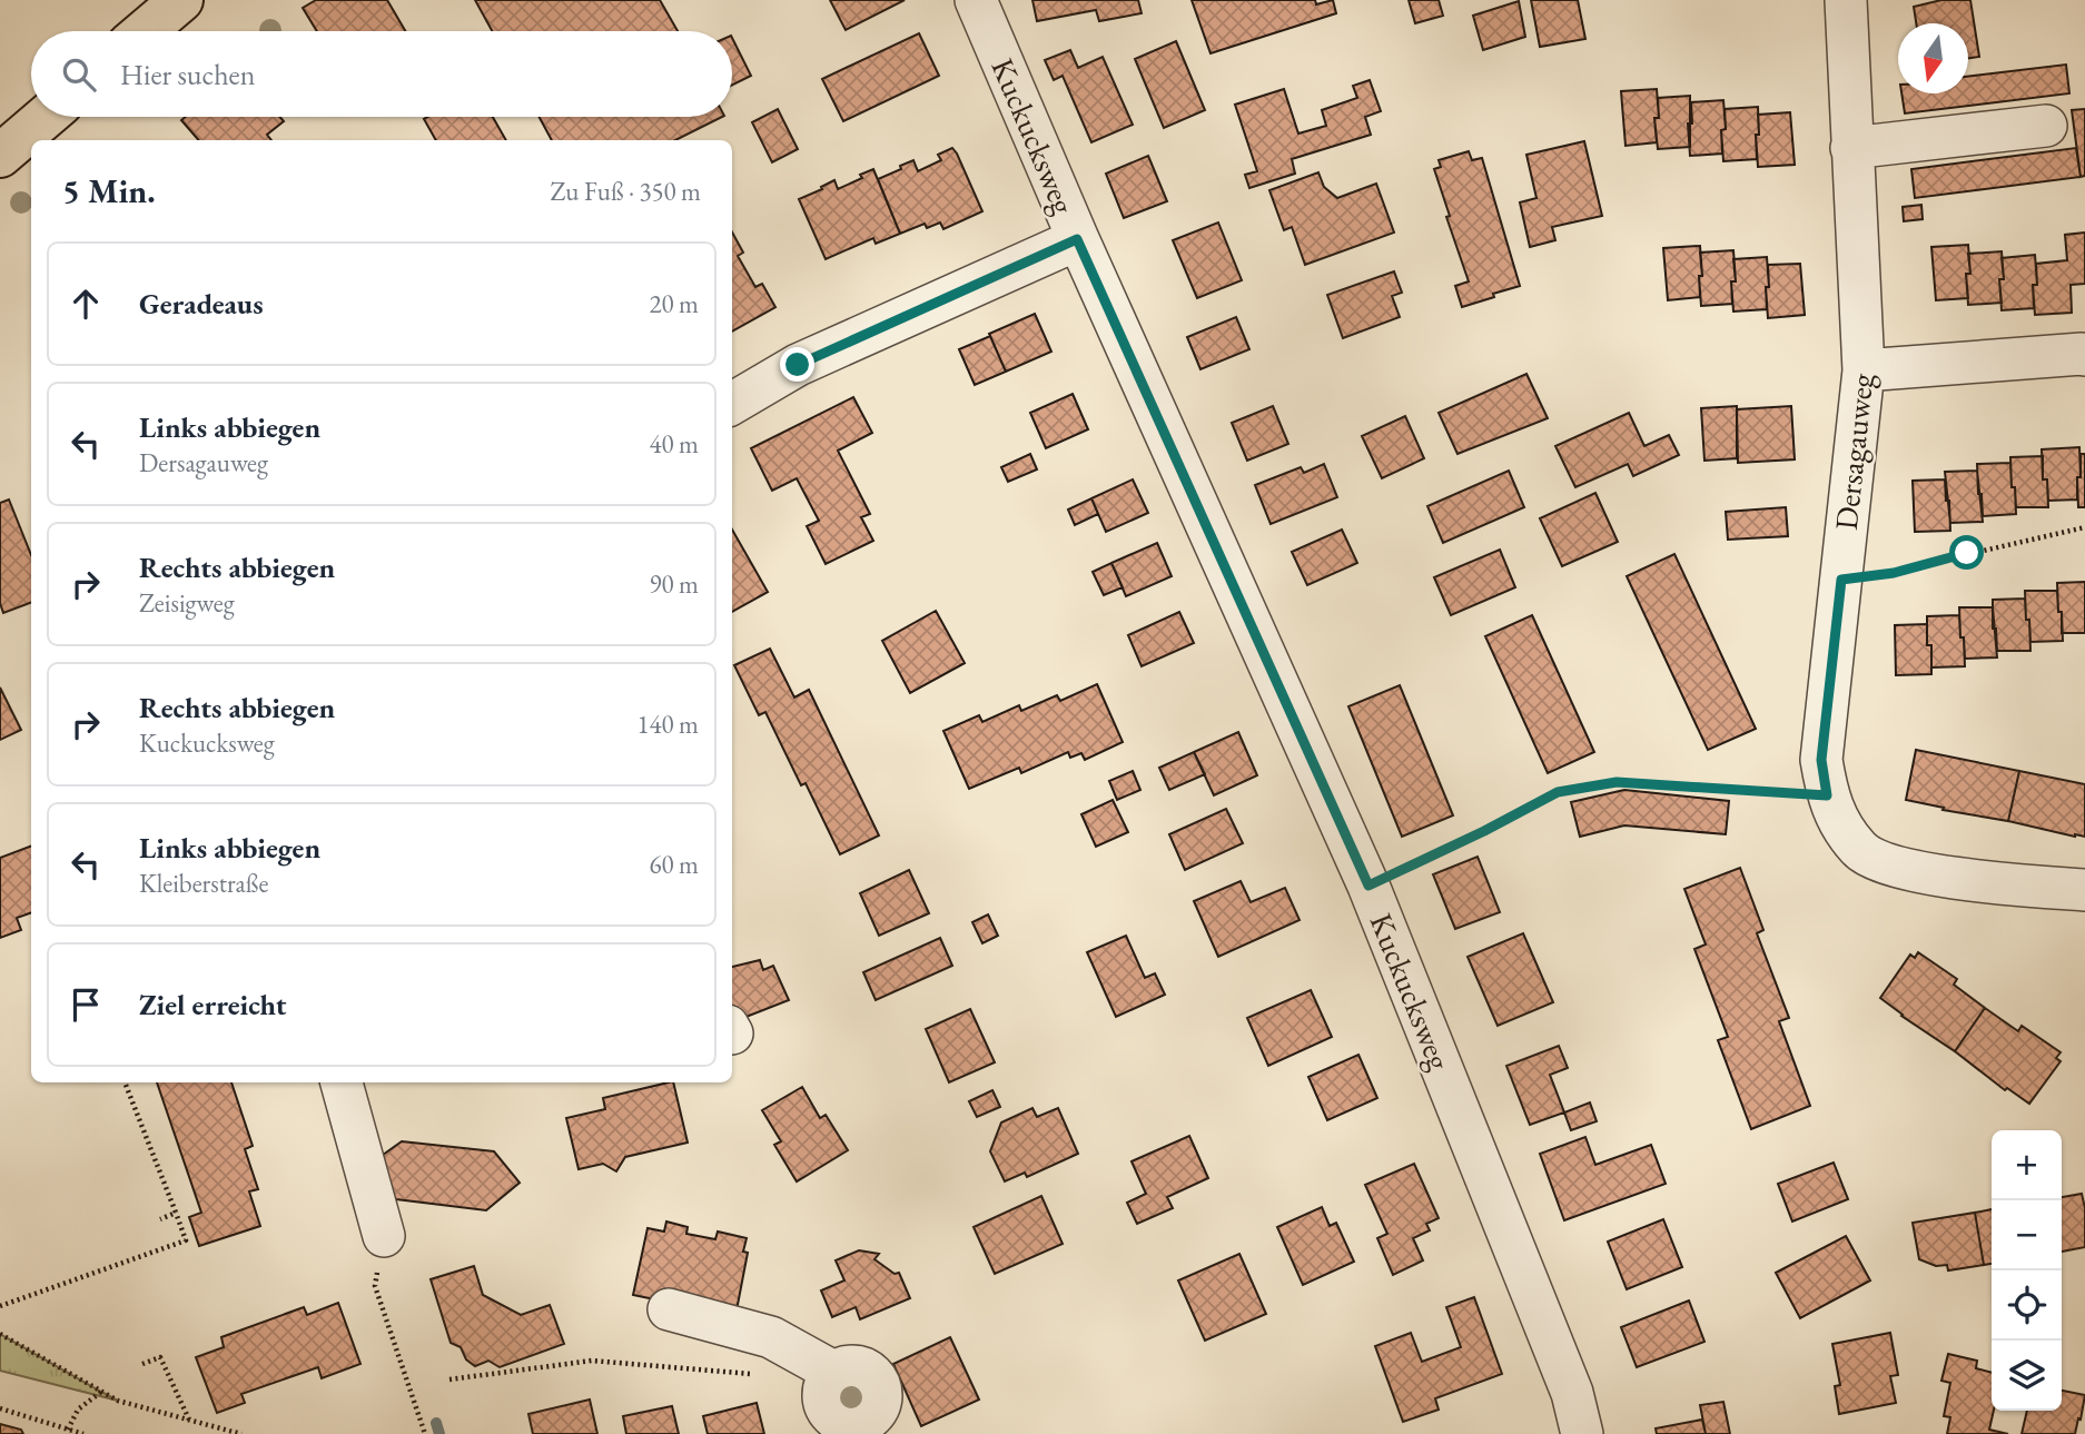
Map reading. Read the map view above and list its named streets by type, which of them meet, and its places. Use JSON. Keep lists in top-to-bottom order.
{
  "streets": {
    "street": ["Kuckucksweg", "Dersagauweg"]
  },
  "north": "bottom",
  "page": {
    "search": "Hier suchen",
    "heading": ["5 Min.", "Zu Fuß · 350 m"],
    "list": [
      ["Geradeaus", "20 m"],
      ["Links abbiegen", "Dersagauweg", "40 m"],
      ["Rechts abbiegen", "Zeisigweg", "90 m"],
      ["Rechts abbiegen", "Kuckucksweg", "140 m"],
      ["Links abbiegen", "Kleiberstraße", "60 m"],
      "Ziel erreicht"
    ],
    "map_buttons": ["+", "−"]
  }
}
